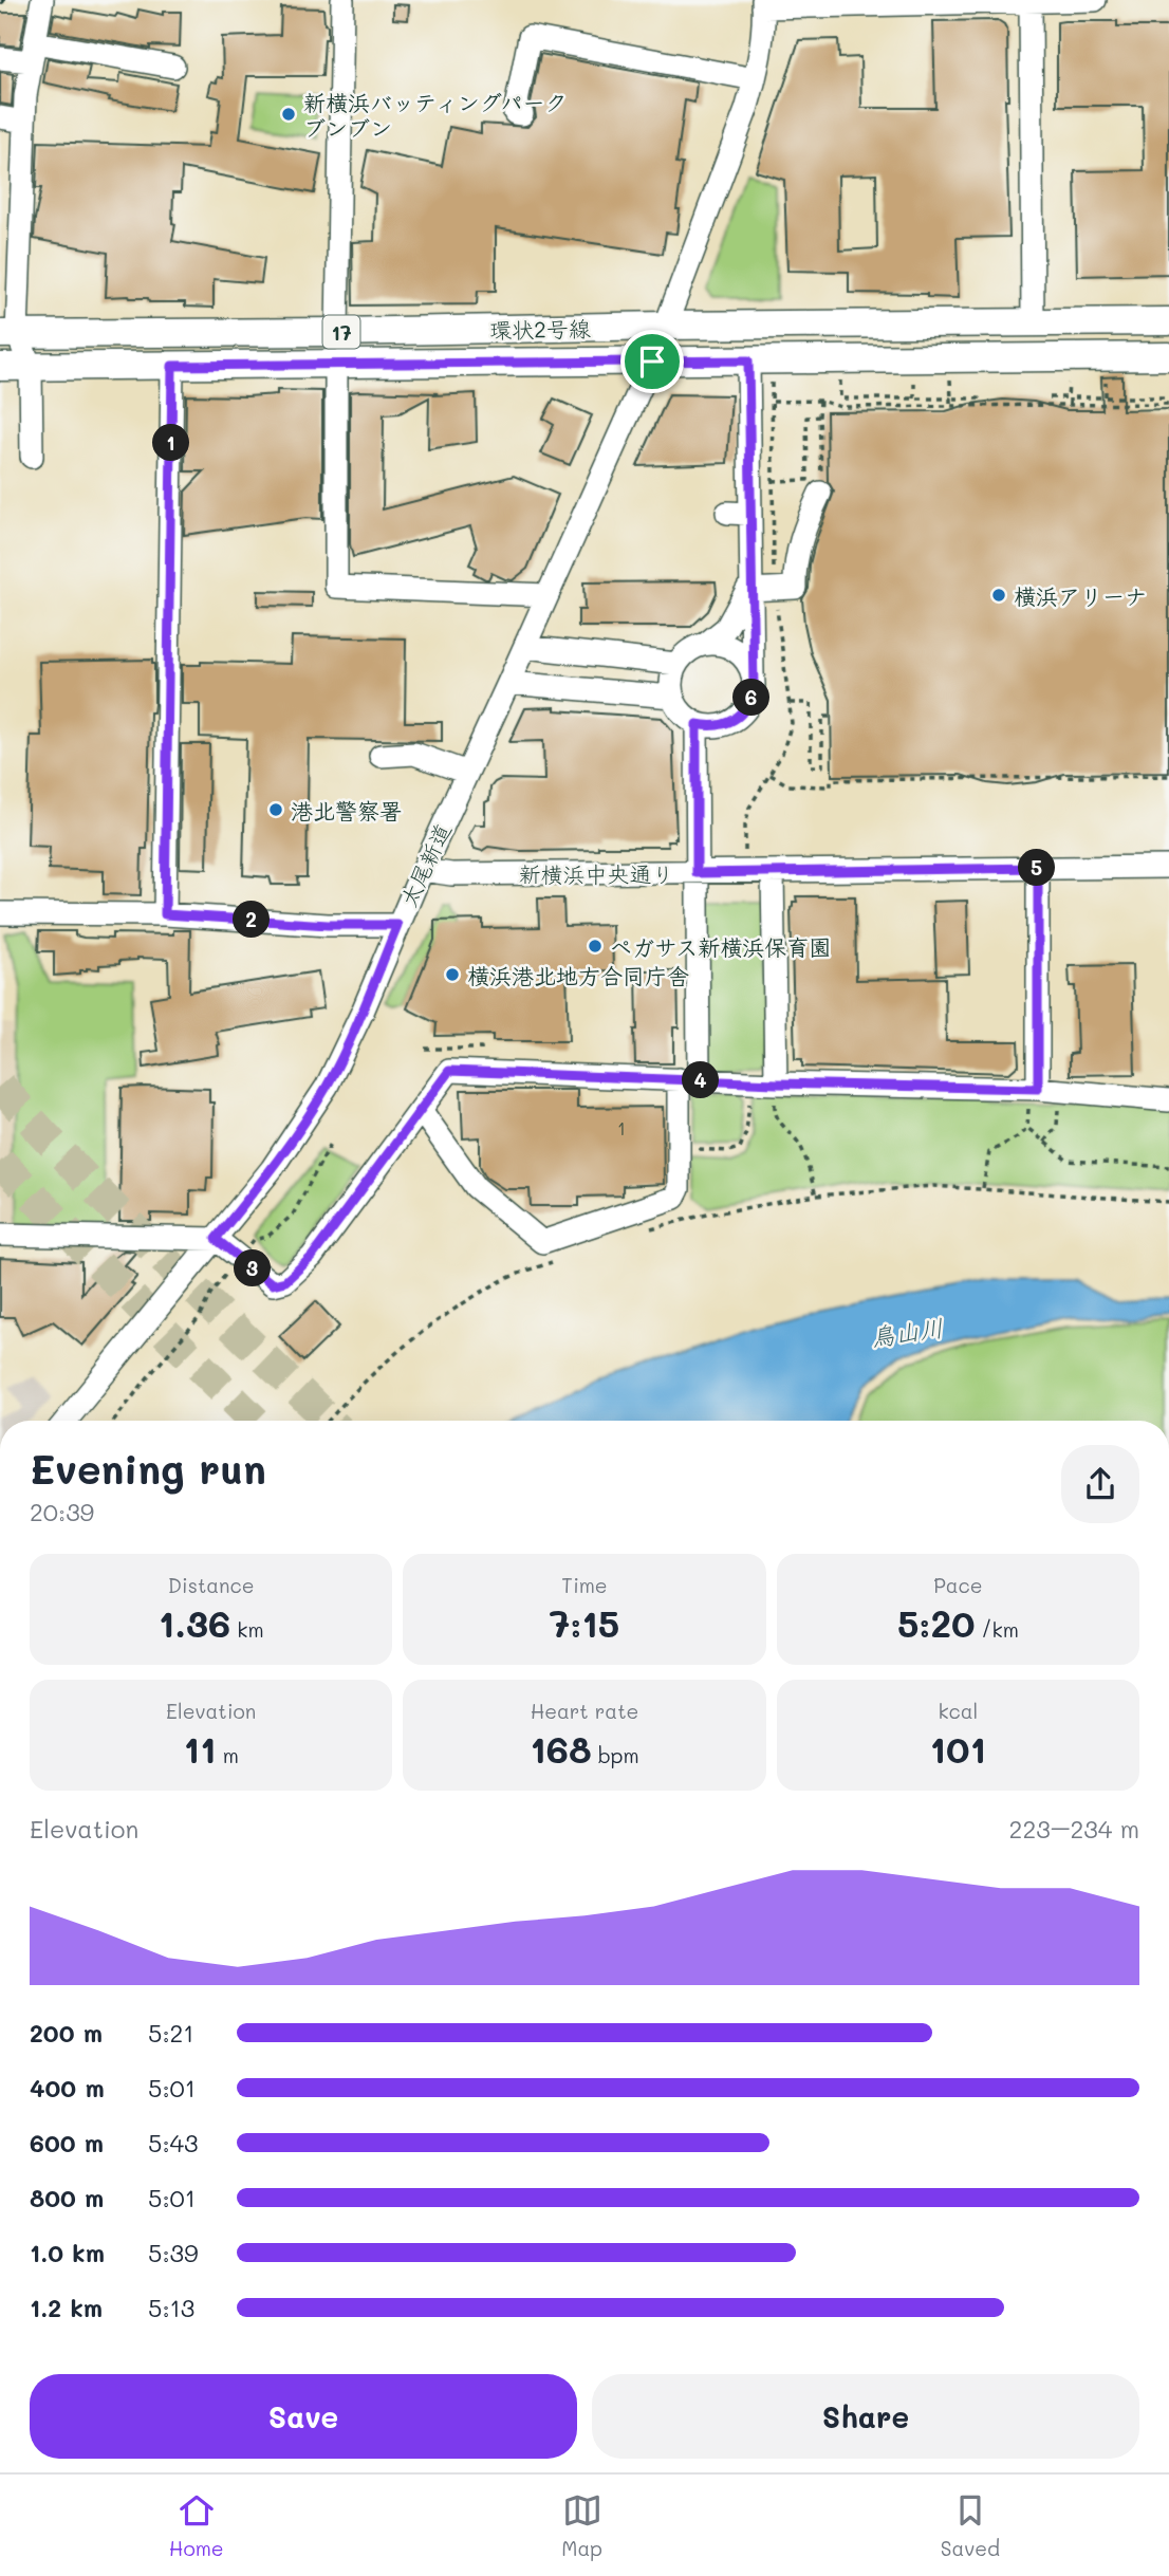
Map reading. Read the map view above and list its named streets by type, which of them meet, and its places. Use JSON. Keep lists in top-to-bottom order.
{
  "streets": {
    "main road": ["環状2号線", "17"],
    "street": ["太尾新道", "新横浜中央通り"]
  },
  "crossings": [
    ["環状2号線", "太尾新道"],
    ["太尾新道", "新横浜中央通り"]
  ],
  "water": ["鳥山川"],
  "places": [
    "新横浜バッティングパーク ブンブン",
    "横浜アリーナ",
    "港北警察署",
    "ペガサス新横浜保育園",
    "横浜港北地方合同庁舎"
  ],
  "house_numbers": ["1"],
  "page": {
    "pins": [
      "1",
      "6",
      "5",
      "2",
      "4",
      "3"
    ],
    "heading": ["Evening run", "20:39"],
    "stats": [
      ["Distance", "1.36 km"],
      ["Time", "7:15"],
      ["Pace", "5:20 /km"],
      ["Elevation", "11 m"],
      ["Heart rate", "168 bpm"],
      ["kcal", "101"]
    ],
    "chart": ["Elevation", "223–234 m"],
    "list": [
      {
        "name": "200 m",
        "note": "5:21"
      },
      {
        "name": "400 m",
        "note": "5:01"
      },
      {
        "name": "600 m",
        "note": "5:43"
      },
      {
        "name": "800 m",
        "note": "5:01"
      },
      {
        "name": "1.0 km",
        "note": "5:39"
      },
      {
        "name": "1.2 km",
        "note": "5:13"
      }
    ],
    "buttons": ["Save", "Share"],
    "tabs": ["Home", "Map", "Saved"]
  }
}
